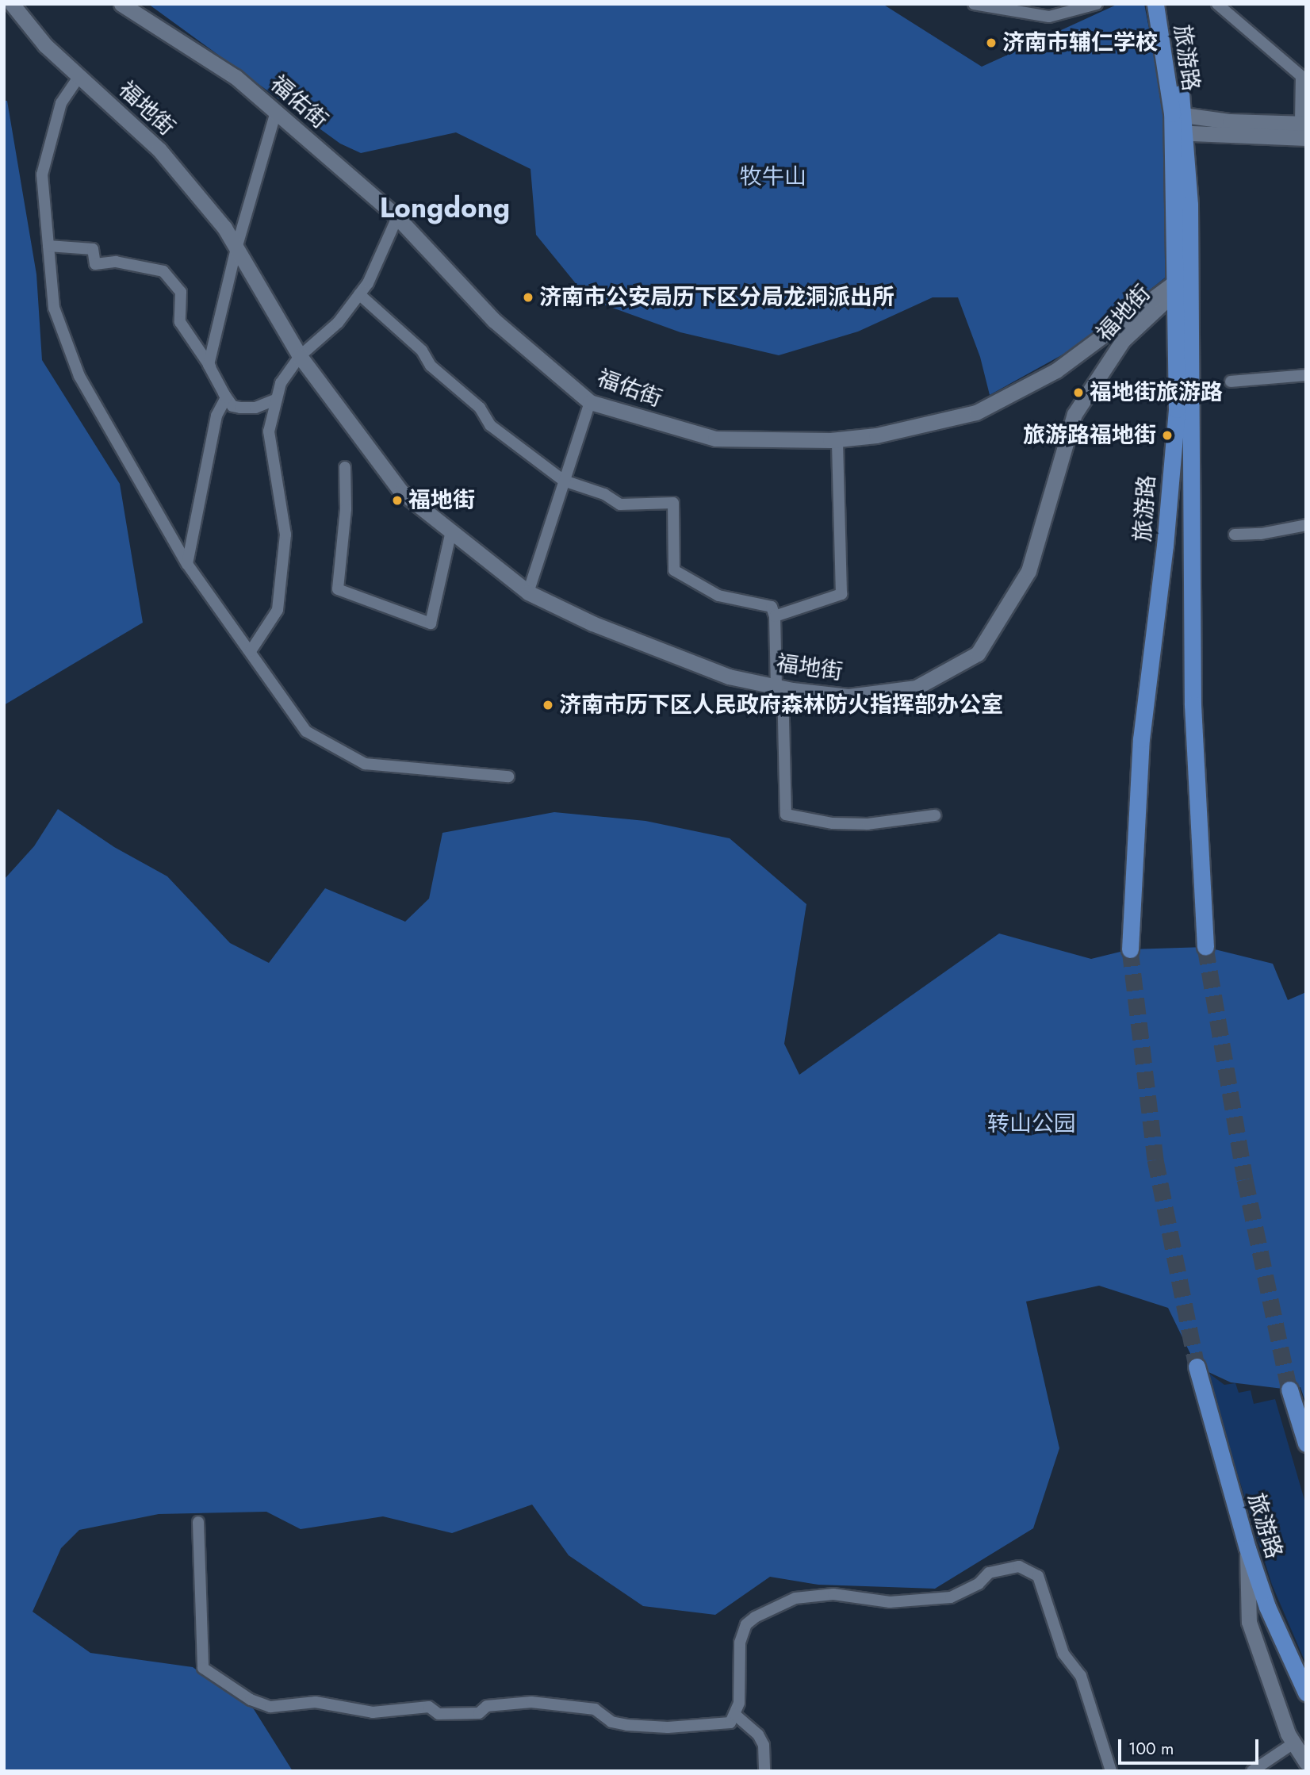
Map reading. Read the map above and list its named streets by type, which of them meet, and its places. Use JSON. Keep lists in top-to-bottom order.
{
  "streets": {
    "main road": ["旅游路"],
    "street": ["福佑街", "福地街"]
  },
  "crossings": [
    ["旅游路", "福佑街"],
    ["旅游路", "福地街"],
    ["福佑街", "福地街"]
  ],
  "districts": ["Longdong"],
  "parks": ["牧牛山", "转山公园"],
  "places": [
    "济南市辅仁学校",
    "济南市公安局历下区分局龙洞派出所",
    "福地街旅游路",
    "旅游路福地街",
    "福地街",
    "济南市历下区人民政府森林防火指挥部办公室"
  ],
  "scale_bar": "100 m"
}
